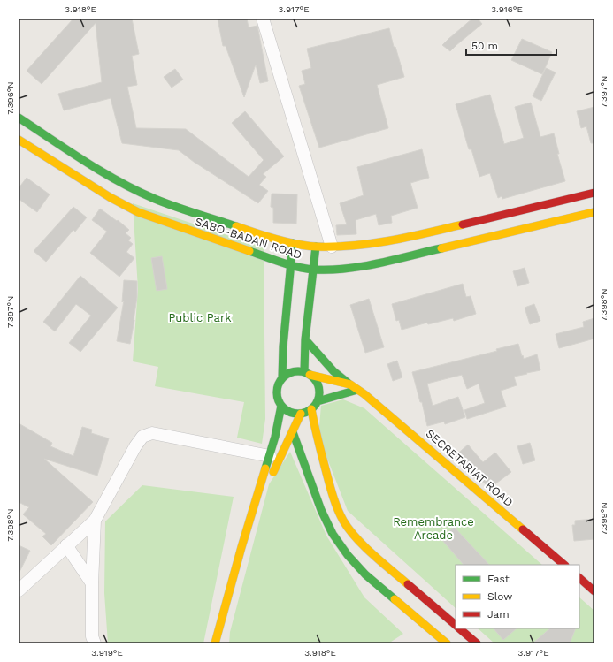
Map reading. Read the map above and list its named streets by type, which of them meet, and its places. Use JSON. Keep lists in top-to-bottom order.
{
  "streets": {
    "main road": ["SABO-BADAN ROAD", "SECRETARIAT ROAD"]
  },
  "parks": ["Public Park", "Remembrance Arcade"],
  "legend": ["Fast", "Slow", "Jam"],
  "scale_bar": "50 m",
  "coordinates": [
    "3.918°E",
    "3.917°E",
    "3.916°E",
    "7.397°N",
    "7.396°N",
    "7.398°N",
    "7.399°N",
    "3.919°E"
  ]
}
